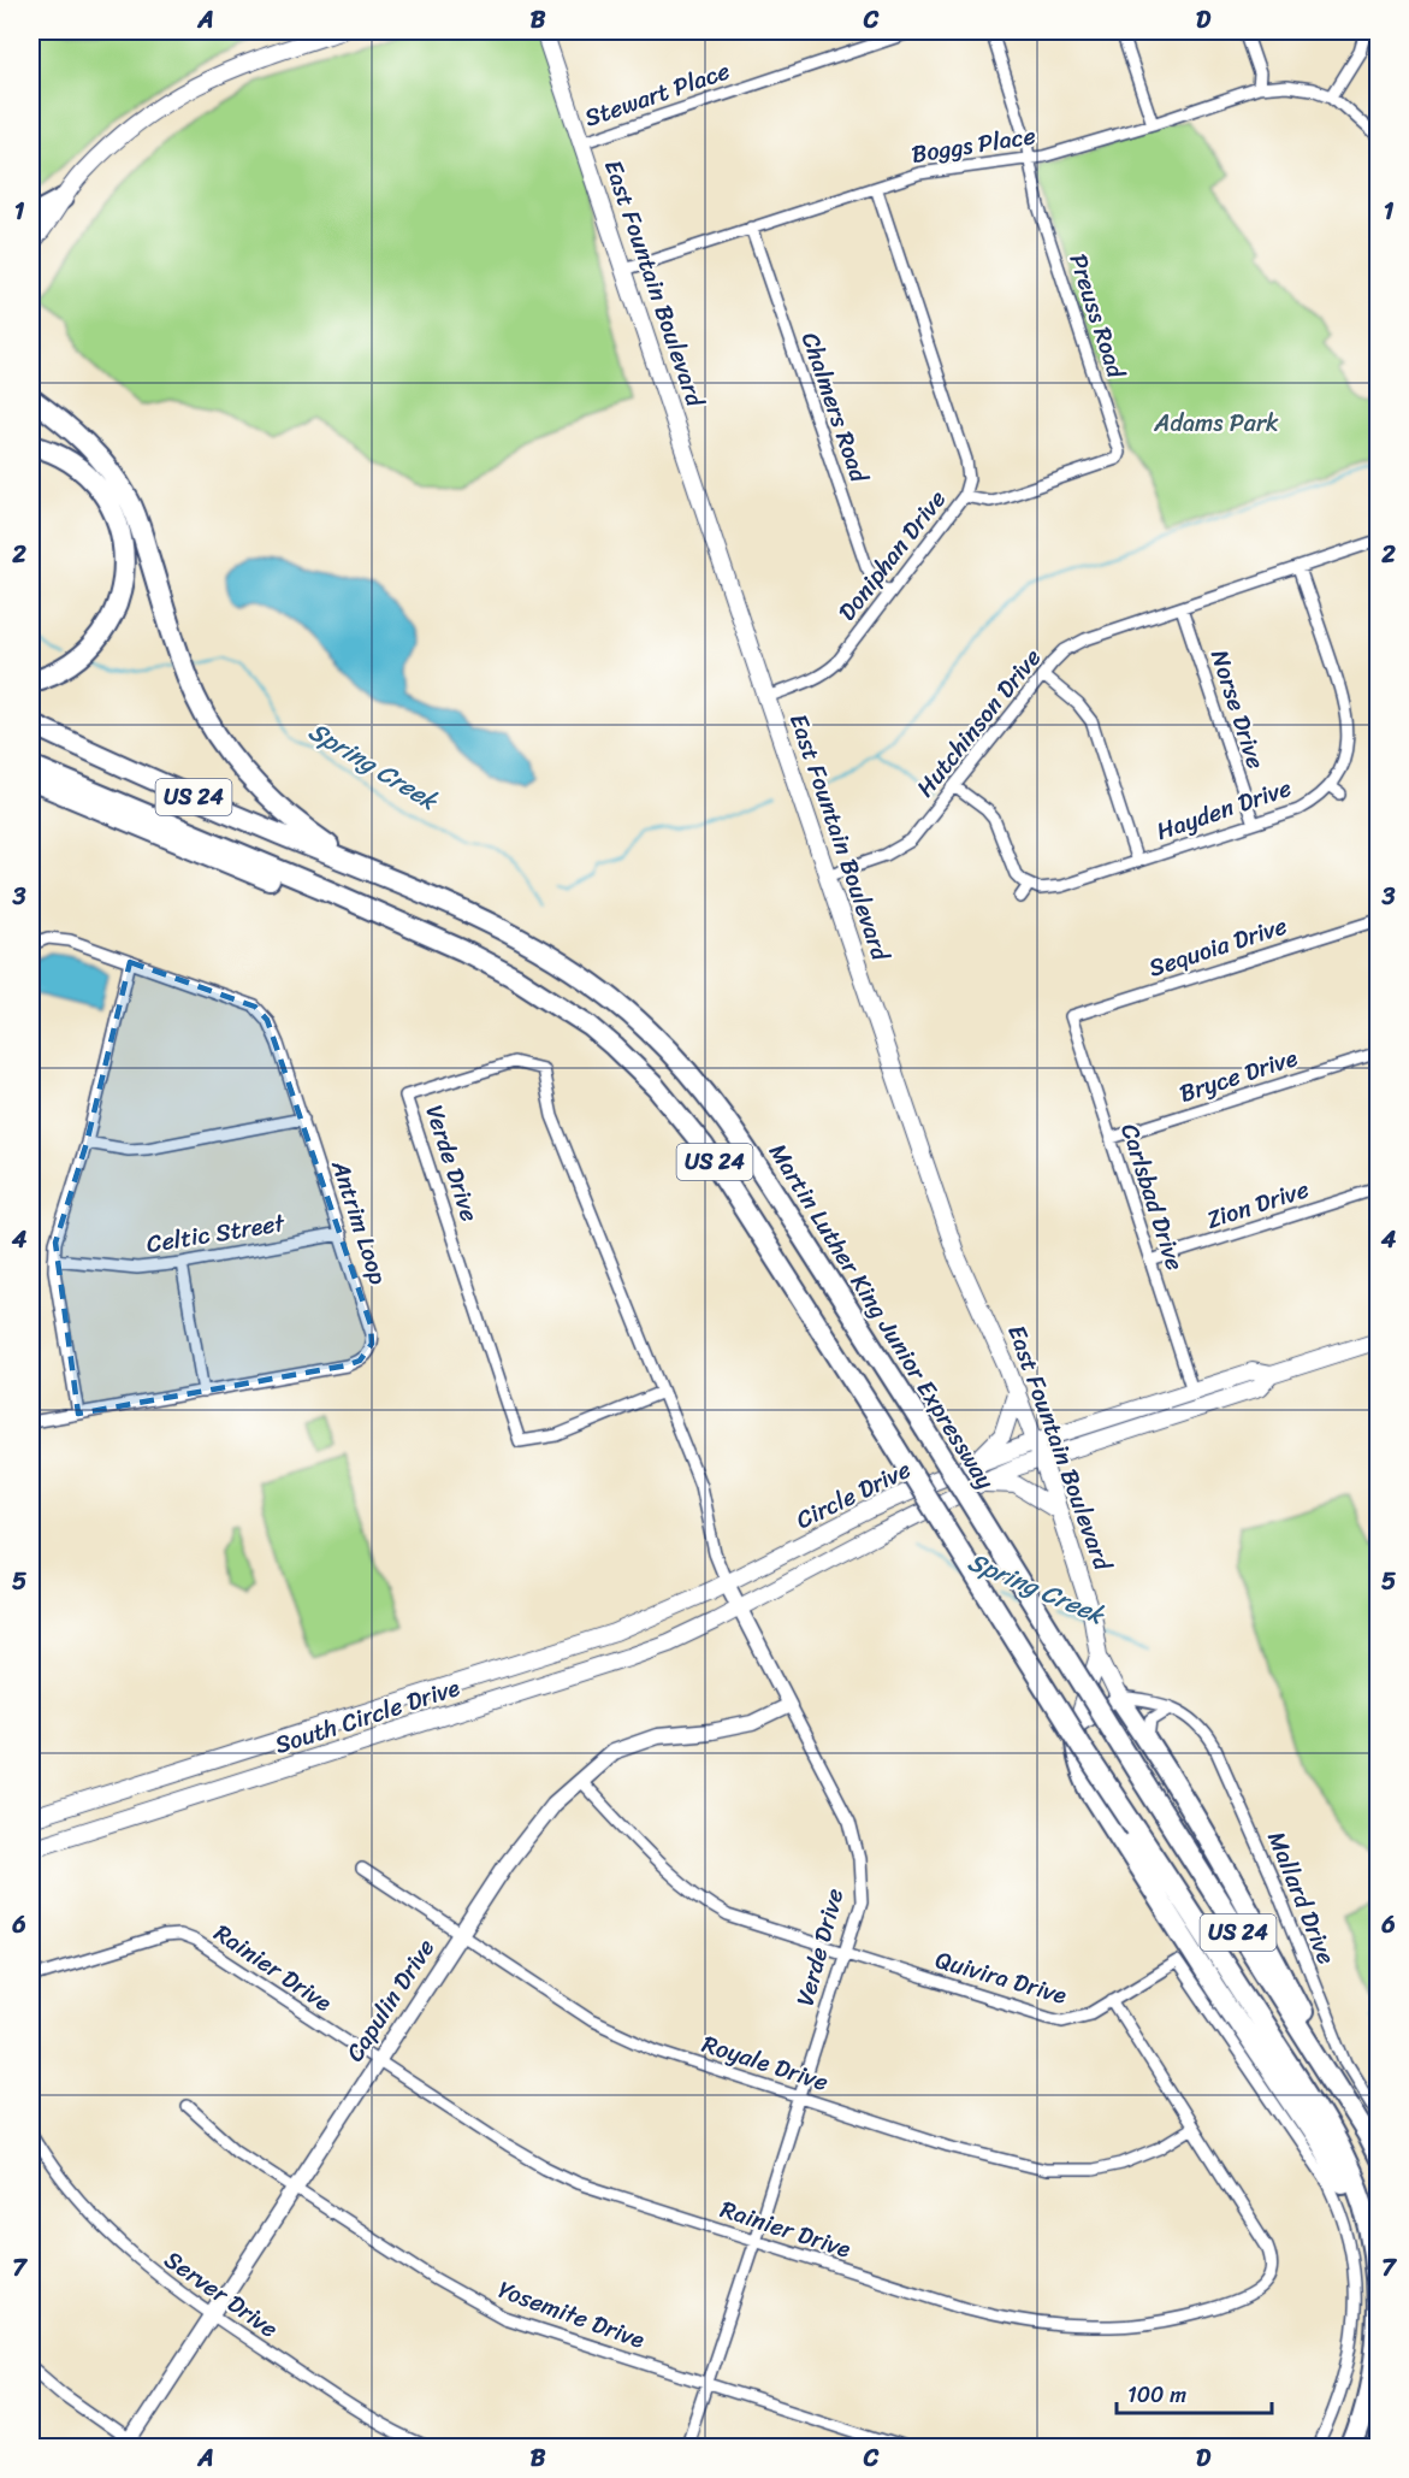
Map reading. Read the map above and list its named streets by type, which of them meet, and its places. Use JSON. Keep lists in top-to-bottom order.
{
  "streets": {
    "highway": ["US 24", "Martin Luther King Junior Expressway"],
    "main road": ["East Fountain Boulevard", "Circle Drive", "South Circle Drive"],
    "street": [
      "Stewart Place",
      "Boggs Place",
      "Preuss Road",
      "Chalmers Road",
      "Doniphan Drive",
      "Norse Drive",
      "Hutchinson Drive",
      "Hayden Drive",
      "Sequoia Drive",
      "Bryce Drive",
      "Verde Drive",
      "Carlsbad Drive",
      "Zion Drive",
      "Antrim Loop",
      "Celtic Street",
      "Mallard Drive",
      "Rainier Drive",
      "Quivira Drive",
      "Capulin Drive",
      "Royale Drive",
      "Server Drive",
      "Yosemite Drive"
    ]
  },
  "crossings": [
    ["Stewart Place", "East Fountain Boulevard"],
    ["Boggs Place", "East Fountain Boulevard"],
    ["Boggs Place", "Preuss Road"],
    ["Boggs Place", "Chalmers Road"],
    ["Boggs Place", "Doniphan Drive"],
    ["East Fountain Boulevard", "Doniphan Drive"],
    ["East Fountain Boulevard", "Hutchinson Drive"],
    ["East Fountain Boulevard", "Circle Drive"],
    ["East Fountain Boulevard", "Mallard Drive"],
    ["Preuss Road", "Doniphan Drive"],
    ["Chalmers Road", "Doniphan Drive"],
    ["Norse Drive", "Hutchinson Drive"],
    ["Norse Drive", "Hayden Drive"],
    ["Hutchinson Drive", "Hayden Drive"],
    ["US 24", "Martin Luther King Junior Expressway"],
    ["Sequoia Drive", "Carlsbad Drive"],
    ["Bryce Drive", "Carlsbad Drive"],
    ["Verde Drive", "Circle Drive"],
    ["Verde Drive", "Rainier Drive"],
    ["Verde Drive", "Quivira Drive"],
    ["Verde Drive", "Capulin Drive"],
    ["Verde Drive", "Royale Drive"],
    ["Verde Drive", "Yosemite Drive"],
    ["Carlsbad Drive", "Zion Drive"],
    ["Antrim Loop", "Celtic Street"],
    ["Circle Drive", "South Circle Drive"],
    ["Rainier Drive", "Quivira Drive"],
    ["Rainier Drive", "Capulin Drive"],
    ["Rainier Drive", "Royale Drive"],
    ["Quivira Drive", "Capulin Drive"],
    ["Capulin Drive", "Royale Drive"],
    ["Capulin Drive", "Server Drive"],
    ["Capulin Drive", "Yosemite Drive"]
  ],
  "water": ["Spring Creek"],
  "parks": ["Adams Park"],
  "scale_bar": "100 m",
  "grid": {
    "columns": [
      "A",
      "B",
      "C",
      "D"
    ],
    "rows": [
      "1",
      "2",
      "3",
      "4",
      "5",
      "6",
      "7"
    ]
  }
}
